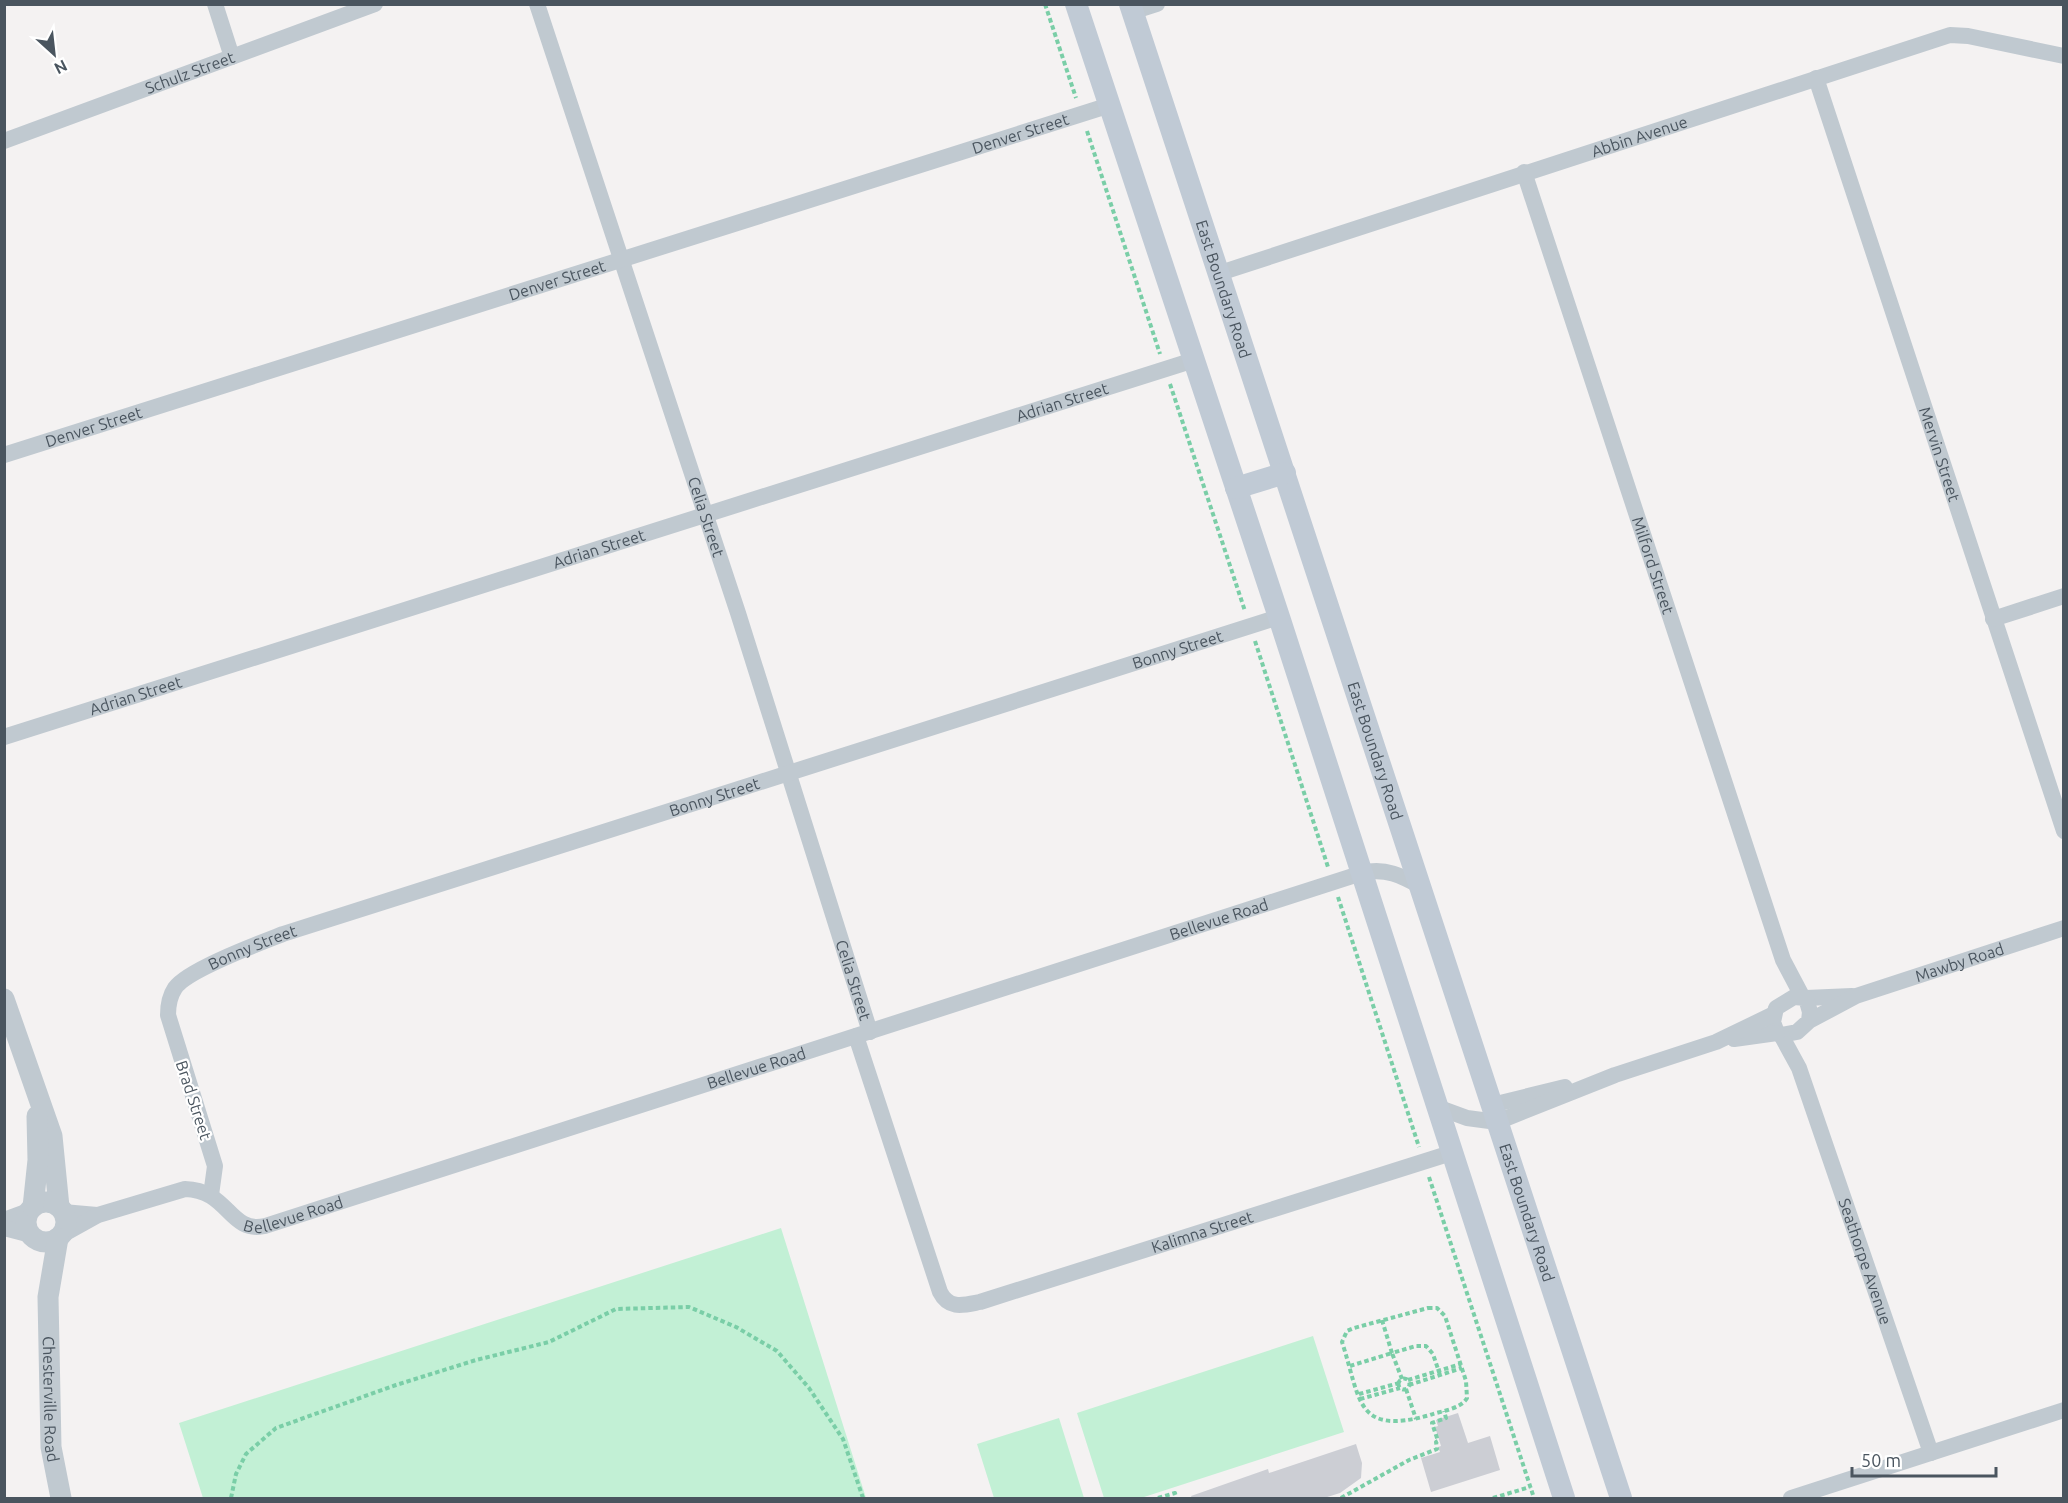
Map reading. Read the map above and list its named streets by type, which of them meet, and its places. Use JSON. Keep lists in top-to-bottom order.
{
  "streets": {
    "main road": ["East Boundary Road"],
    "street": [
      "Schulz Street",
      "Denver Street",
      "Abbin Avenue",
      "Adrian Street",
      "Mervin Street",
      "Celia Street",
      "Milford Street",
      "Bonny Street",
      "Bellevue Road",
      "Mawby Road",
      "Brad Street",
      "Kalimna Street",
      "Seathorpe Avenue",
      "Chesterville Road"
    ]
  },
  "crossings": [
    ["Denver Street", "Celia Street"],
    ["Abbin Avenue", "East Boundary Road"],
    ["Abbin Avenue", "Mervin Street"],
    ["Abbin Avenue", "Milford Street"],
    ["East Boundary Road", "Bellevue Road"],
    ["Adrian Street", "Celia Street"],
    ["Celia Street", "Bonny Street"],
    ["Celia Street", "Bellevue Road"],
    ["Celia Street", "Kalimna Street"],
    ["Milford Street", "Mawby Road"],
    ["Milford Street", "Seathorpe Avenue"],
    ["Bonny Street", "Brad Street"],
    ["Bellevue Road", "Brad Street"],
    ["Mawby Road", "Seathorpe Avenue"]
  ],
  "scale_bar": "50 m",
  "north": "bottom right"
}
